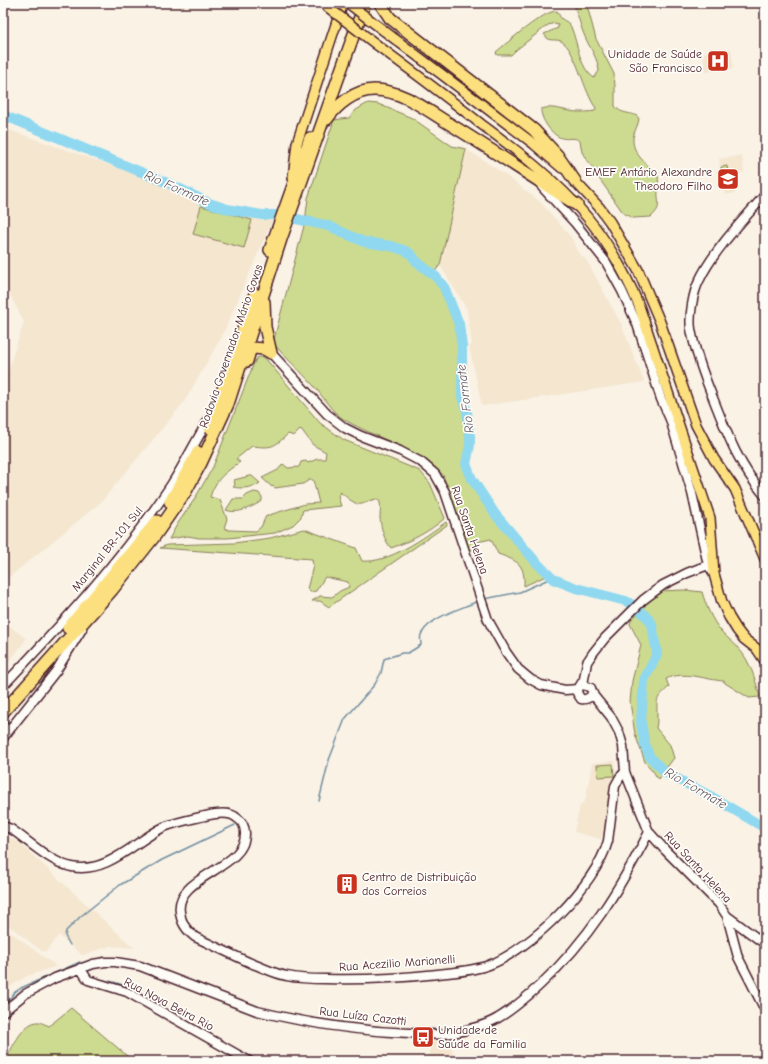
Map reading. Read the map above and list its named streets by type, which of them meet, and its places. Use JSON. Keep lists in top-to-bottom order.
{
  "streets": {
    "highway": ["Rodovia Governador Mário Covas"],
    "street": [
      "Rua Santa Helena",
      "Marginal BR-101 Sul",
      "Rua Acezilio Marianelli",
      "Rua Nova Beira Rio",
      "Rua Luíza Cazotti"
    ]
  },
  "crossings": [
    ["Rodovia Governador Mário Covas", "Marginal BR-101 Sul"],
    ["Rua Santa Helena", "Rua Acezilio Marianelli"],
    ["Rua Santa Helena", "Rua Luíza Cazotti"],
    ["Rua Nova Beira Rio", "Rua Luíza Cazotti"]
  ],
  "water": ["Rio Formate"],
  "places": {
    "hospital": ["Unidade de Saúde São Francisco"],
    "school or university": ["EMEF Antário Alexandre Theodoro Filho"],
    "building": ["Centro de Distribuição dos Correios"],
    "bus stop": ["Unidade de Saúde da Familia"]
  }
}
